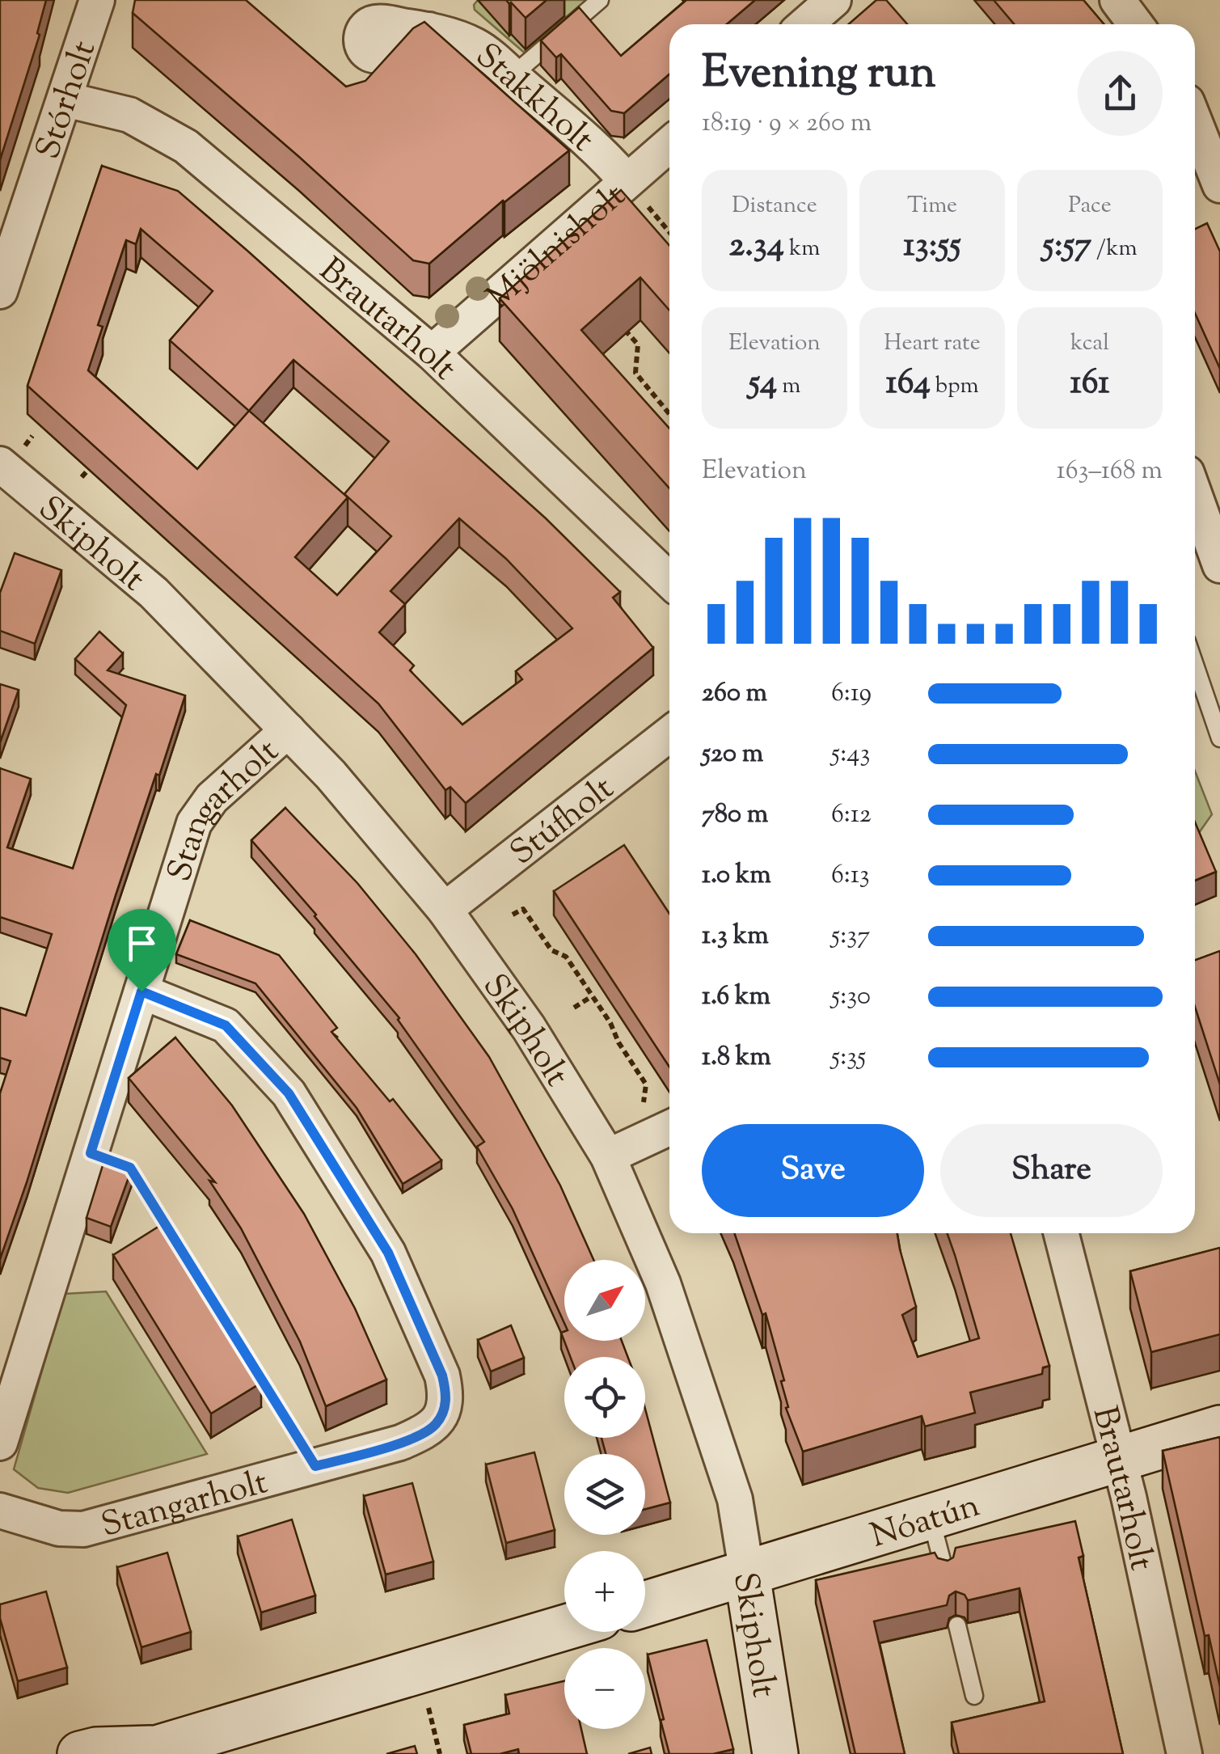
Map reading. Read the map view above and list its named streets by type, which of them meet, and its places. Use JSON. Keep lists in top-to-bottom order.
{
  "streets": {
    "street": [
      "Stakkholt",
      "Stórholt",
      "Mjölnisholt",
      "Brautarholt",
      "Skipholt",
      "Stangarholt",
      "Stúfholt",
      "Nóatún"
    ]
  },
  "crossings": [
    ["Stakkholt", "Mjölnisholt"],
    ["Stórholt", "Brautarholt"],
    ["Mjölnisholt", "Brautarholt"],
    ["Brautarholt", "Nóatún"],
    ["Skipholt", "Stangarholt"],
    ["Skipholt", "Stúfholt"],
    ["Skipholt", "Nóatún"]
  ],
  "north": "top right",
  "page": {
    "heading": ["Evening run", "18:19 · 9 × 260 m"],
    "stats": [
      ["Distance", "2.34 km"],
      ["Time", "13:55"],
      ["Pace", "5:57 /km"],
      ["Elevation", "54 m"],
      ["Heart rate", "164 bpm"],
      ["kcal", "161"]
    ],
    "chart": ["Elevation", "163–168 m"],
    "list": [
      {
        "name": "260 m",
        "note": "6:19"
      },
      {
        "name": "520 m",
        "note": "5:43"
      },
      {
        "name": "780 m",
        "note": "6:12"
      },
      {
        "name": "1.0 km",
        "note": "6:13"
      },
      {
        "name": "1.3 km",
        "note": "5:37"
      },
      {
        "name": "1.6 km",
        "note": "5:30"
      },
      {
        "name": "1.8 km",
        "note": "5:35"
      }
    ],
    "buttons": ["Save", "Share"],
    "map_buttons": ["+", "−"]
  }
}
